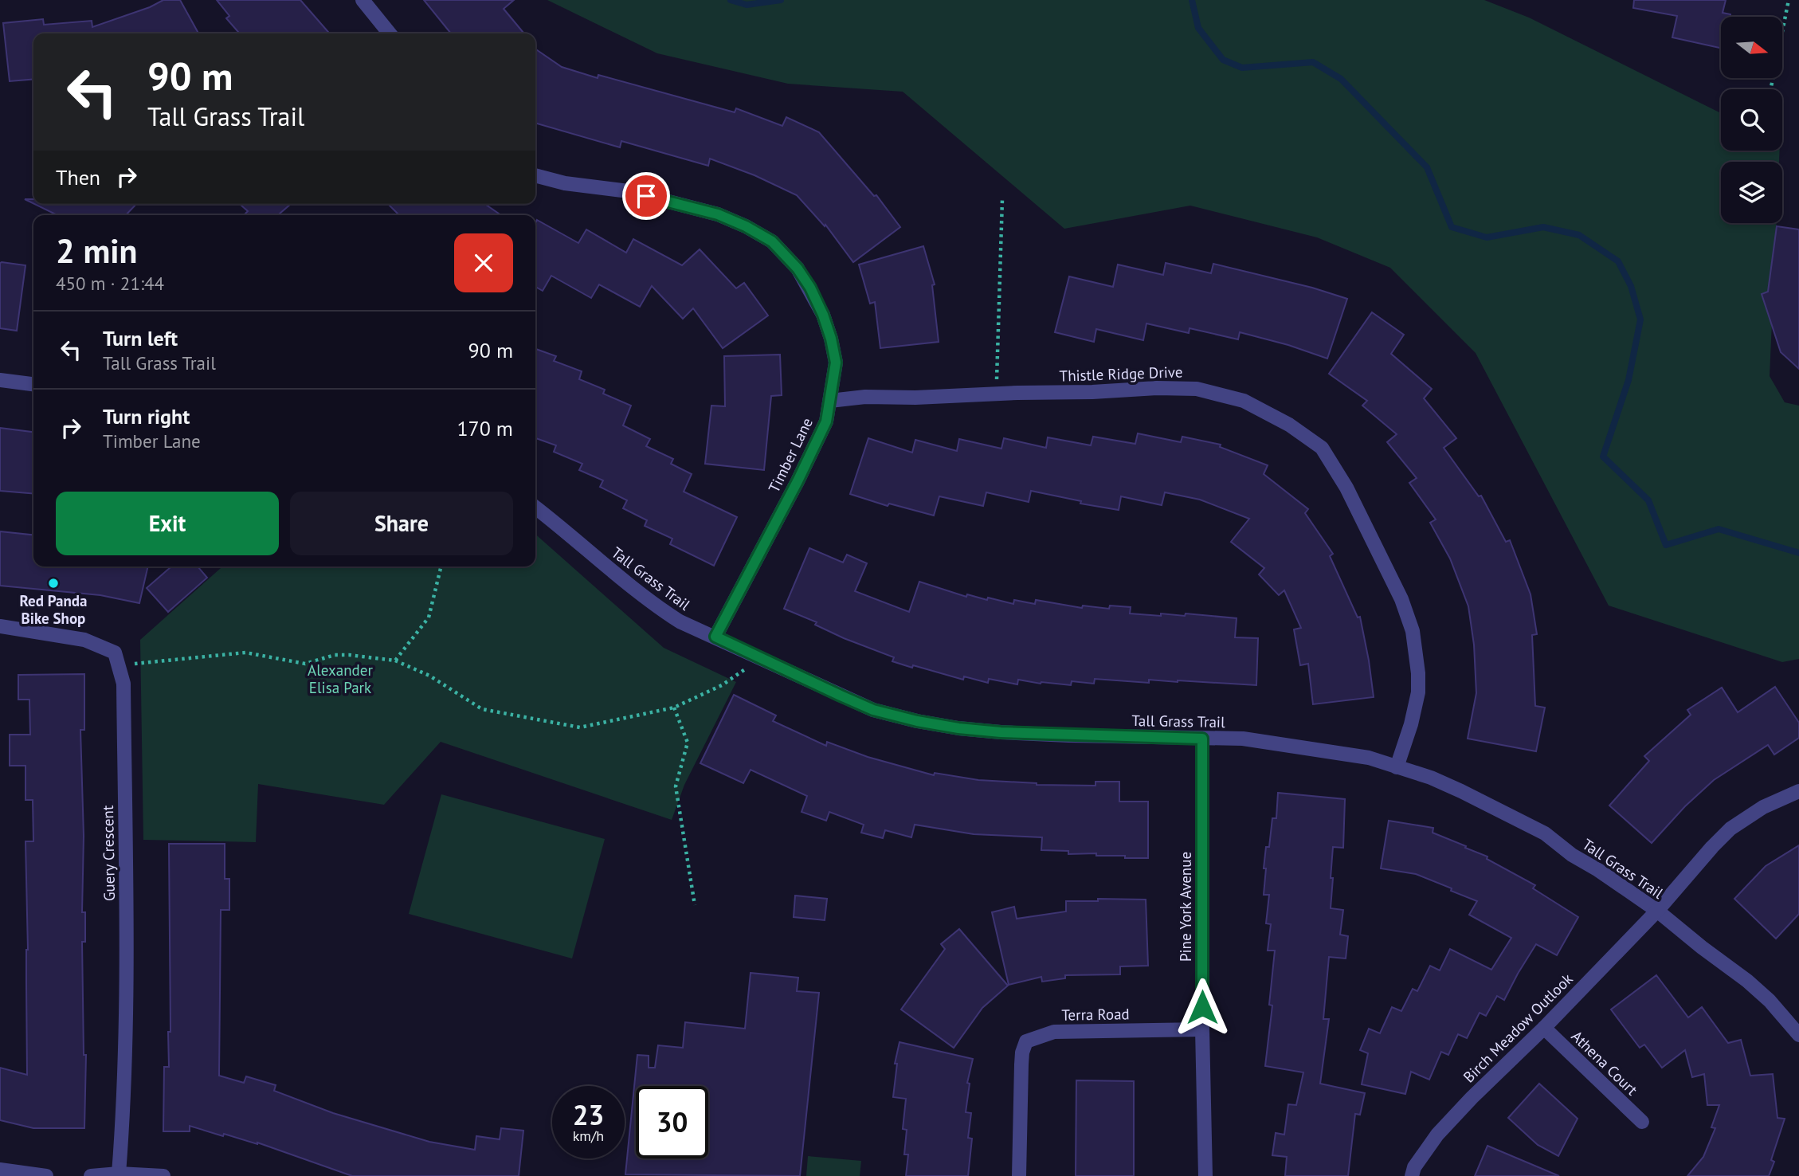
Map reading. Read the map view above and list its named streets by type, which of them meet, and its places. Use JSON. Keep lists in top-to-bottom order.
{
  "streets": {
    "street": [
      "Thistle Ridge Drive",
      "Timber Lane",
      "Tall Grass Trail",
      "Guery Crescent",
      "Pine York Avenue",
      "Terra Road",
      "Birch Meadow Outlook",
      "Athena Court"
    ]
  },
  "crossings": [
    ["Thistle Ridge Drive", "Timber Lane"],
    ["Thistle Ridge Drive", "Tall Grass Trail"],
    ["Timber Lane", "Tall Grass Trail"],
    ["Tall Grass Trail", "Pine York Avenue"],
    ["Tall Grass Trail", "Birch Meadow Outlook"],
    ["Pine York Avenue", "Terra Road"],
    ["Birch Meadow Outlook", "Athena Court"]
  ],
  "parks": ["Alexander Elisa Park"],
  "places": ["Red Panda Bike Shop"],
  "north": "right",
  "page": {
    "turn": ["90 m", "Tall Grass Trail"],
    "then": "Then",
    "heading": ["2 min", "450 m · 21:44"],
    "list": [
      {
        "name": "Turn left",
        "note": "Tall Grass Trail",
        "value": "90 m"
      },
      {
        "name": "Turn right",
        "note": "Timber Lane",
        "value": "170 m"
      }
    ],
    "buttons": ["Exit", "Share"],
    "speed": "23 km/h",
    "limit": "30"
  }
}
